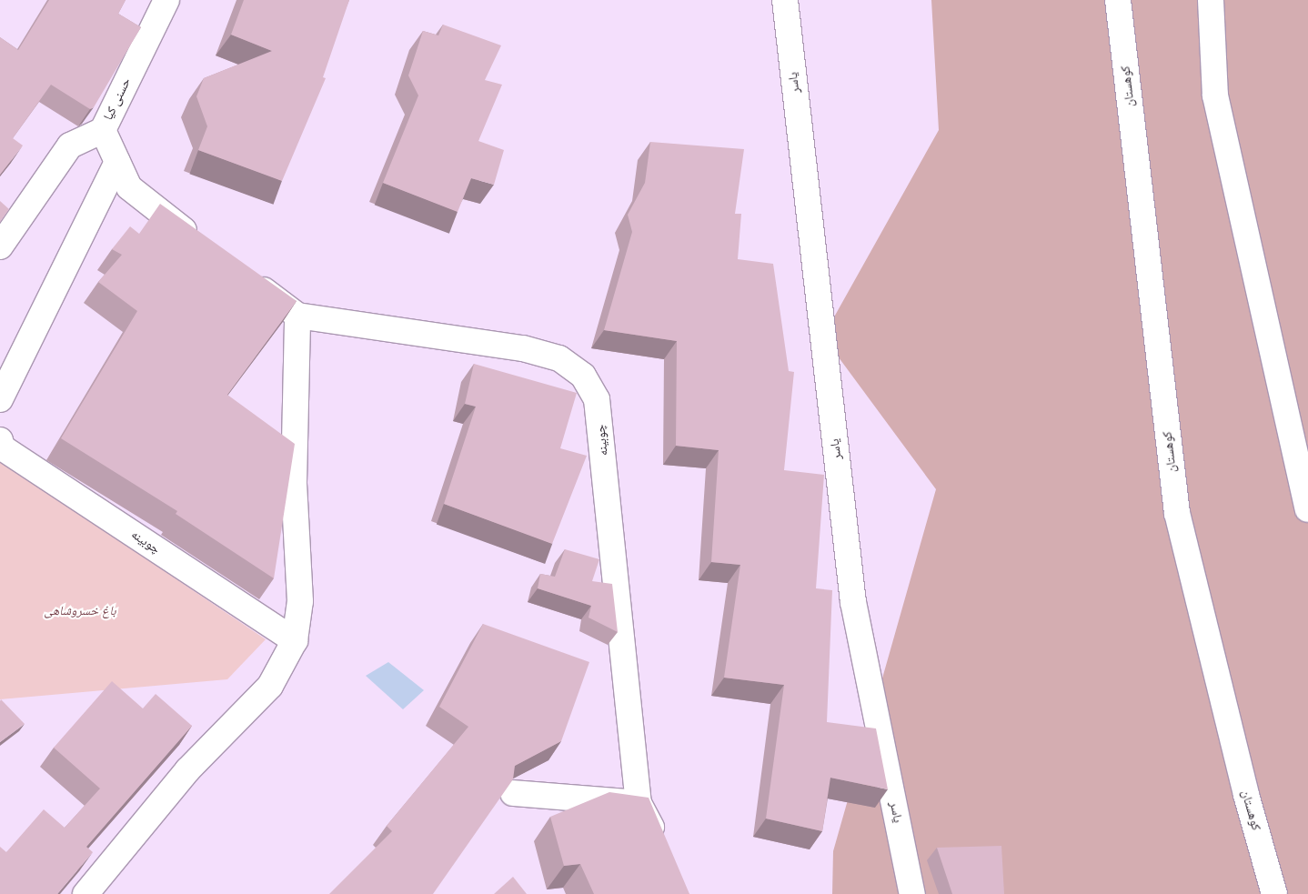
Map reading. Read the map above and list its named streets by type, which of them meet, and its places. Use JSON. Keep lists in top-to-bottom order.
{
  "streets": {
    "street": [
      "یاسر",
      "کوهستان",
      "حسنی کیا",
      "چوبینه"
    ]
  },
  "parks": ["باغ خسروشاهی"]
}
